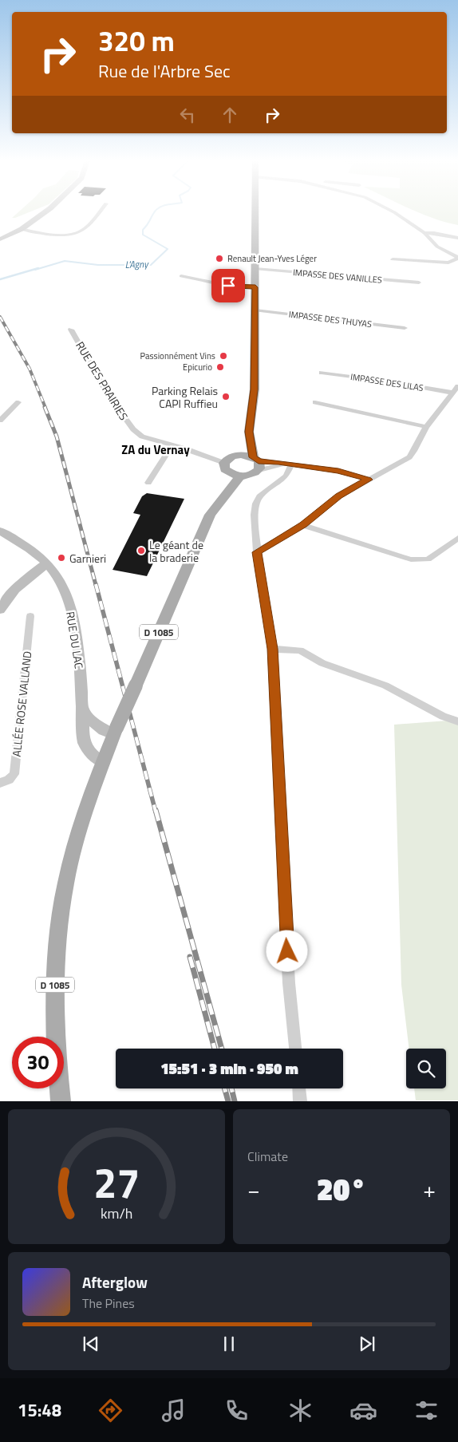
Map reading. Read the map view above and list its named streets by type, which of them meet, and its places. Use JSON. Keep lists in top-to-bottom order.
{
  "streets": {
    "main road": ["D 1085"],
    "street": [
      "IMPASSE DES VANILLES",
      "IMPASSE DES THUYAS",
      "RUE DES PRAIRIES",
      "IMPASSE DES LILAS",
      "RUE DU LAC",
      "ALLÉE ROSE VALLAND"
    ]
  },
  "crossings": [
    ["RUE DES PRAIRIES", "D 1085"],
    ["D 1085", "RUE DU LAC"]
  ],
  "districts": ["ZA du Vernay"],
  "water": ["L'Agny"],
  "places": [
    "Renault Jean-Yves Léger",
    "Passionnément Vins",
    "Epicurio",
    "Parking Relais CAPI Ruffieu",
    "Le géant de la braderie",
    "Garnieri"
  ],
  "page": {
    "turn": ["320 m", "Rue de l'Arbre Sec"],
    "limit": "30",
    "trip": "15:51 · 3 min · 950 m",
    "tile": "Climate",
    "heat": ["−", "20°", "+"],
    "song": ["Afterglow", "The Pines"],
    "tabs": "15:48",
    "gauge": ["27", "km/h"]
  }
}
